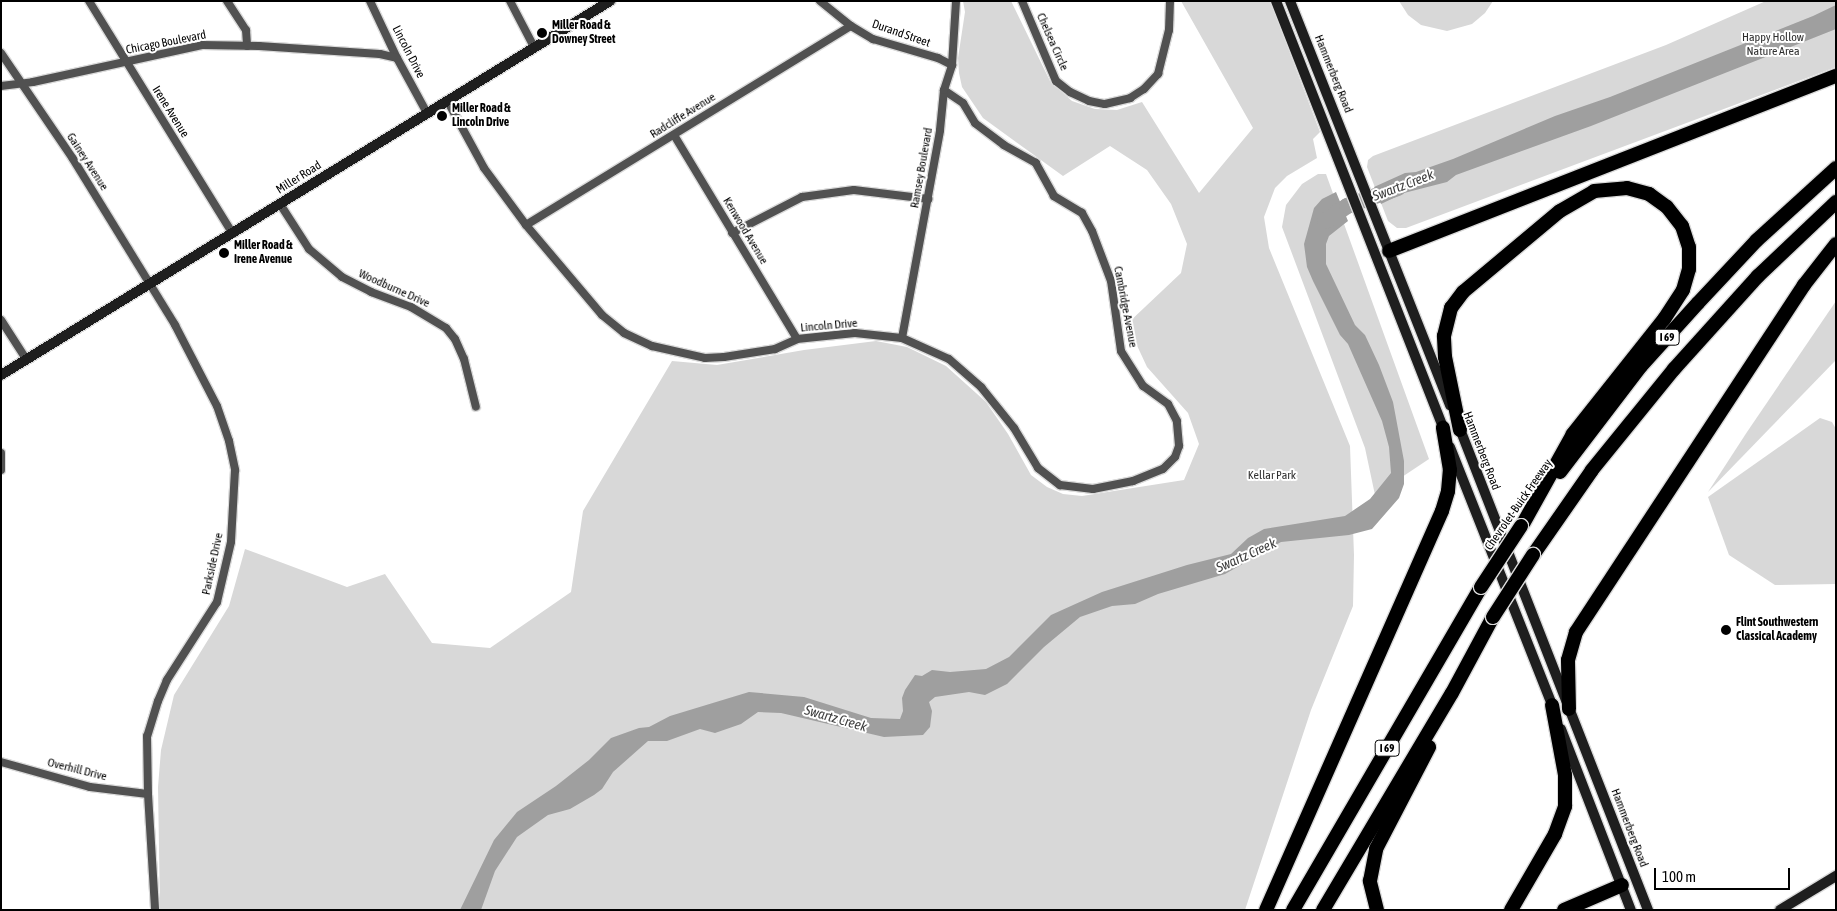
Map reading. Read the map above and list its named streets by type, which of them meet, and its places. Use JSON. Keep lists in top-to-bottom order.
{
  "streets": {
    "highway": ["I 69", "Chevrolet-Buick Freeway"],
    "street": [
      "Durand Street",
      "Chelsea Circle",
      "Chicago Boulevard",
      "Lincoln Drive",
      "Hammerberg Road",
      "Irene Avenue",
      "Radcliffe Avenue",
      "Gainey Avenue",
      "Ramsey Boulevard",
      "Miller Road",
      "Kenwood Avenue",
      "Woodburne Drive",
      "Cambridge Avenue",
      "Parkside Drive",
      "Overhill Drive"
    ]
  },
  "crossings": [
    ["Durand Street", "Radcliffe Avenue"],
    ["Durand Street", "Ramsey Boulevard"],
    ["Chicago Boulevard", "Lincoln Drive"],
    ["Chicago Boulevard", "Irene Avenue"],
    ["Chicago Boulevard", "Gainey Avenue"],
    ["Lincoln Drive", "Radcliffe Avenue"],
    ["Lincoln Drive", "Ramsey Boulevard"],
    ["Lincoln Drive", "Miller Road"],
    ["Lincoln Drive", "Kenwood Avenue"],
    ["Lincoln Drive", "Cambridge Avenue"],
    ["Irene Avenue", "Miller Road"],
    ["Radcliffe Avenue", "Kenwood Avenue"],
    ["Gainey Avenue", "Miller Road"],
    ["Gainey Avenue", "Parkside Drive"],
    ["Ramsey Boulevard", "Cambridge Avenue"],
    ["Miller Road", "Woodburne Drive"],
    ["Miller Road", "Parkside Drive"],
    ["Parkside Drive", "Overhill Drive"]
  ],
  "water": ["Swartz Creek"],
  "parks": ["Happy Hollow Nature Area", "Kellar Park"],
  "places": [
    "Miller Road & Downey Street",
    "Miller Road & Lincoln Drive",
    "Miller Road & Irene Avenue",
    "Flint Southwestern Classical Academy"
  ],
  "scale_bar": "100 m"
}
